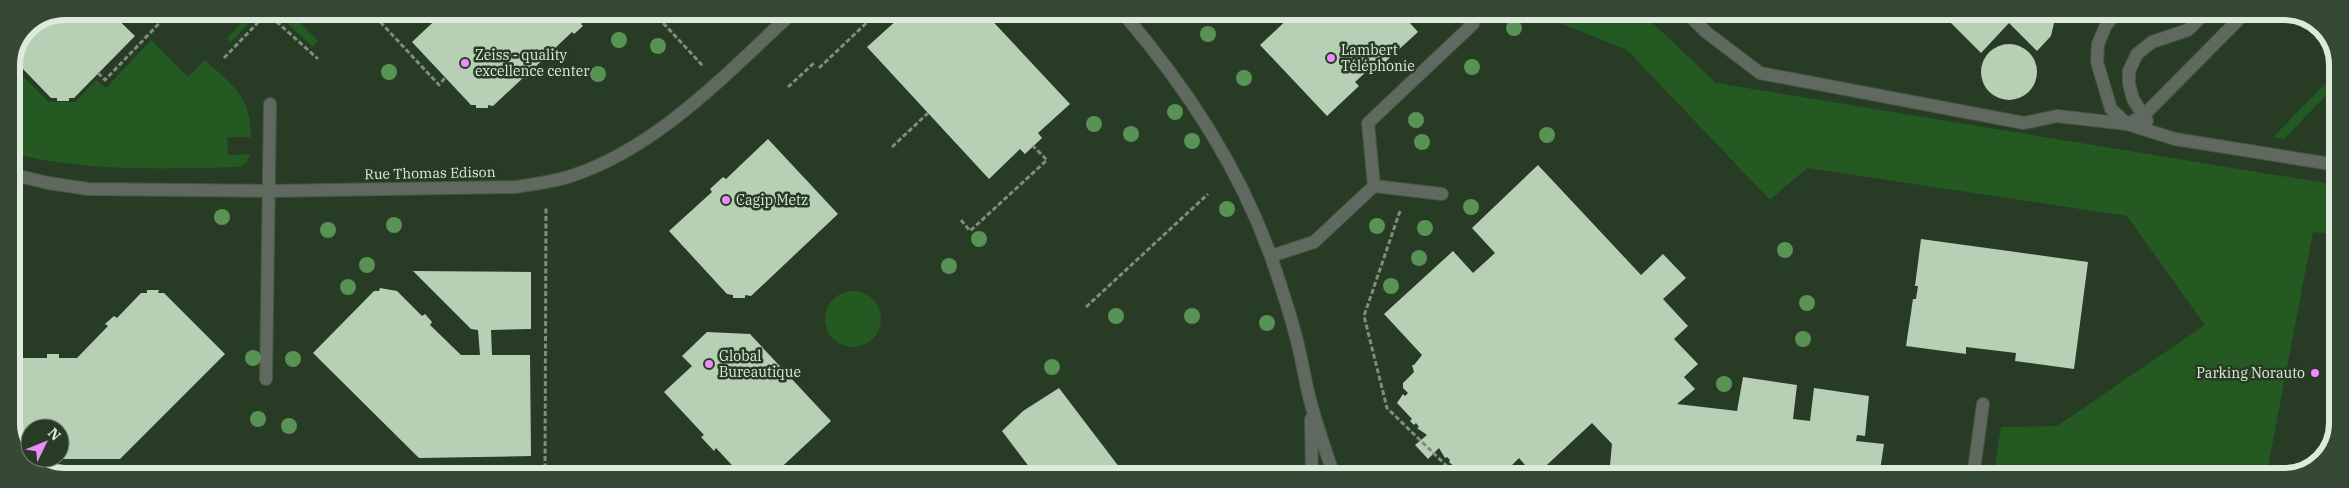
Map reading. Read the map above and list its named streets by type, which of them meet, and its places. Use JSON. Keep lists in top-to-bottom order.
{
  "streets": {
    "street": ["Rue Thomas Edison"]
  },
  "places": [
    "Lambert Téléphonie",
    "Zeiss - quality excellence center",
    "Cagip Metz",
    "Global Bureautique",
    "Parking Norauto"
  ],
  "north": "top right"
}
